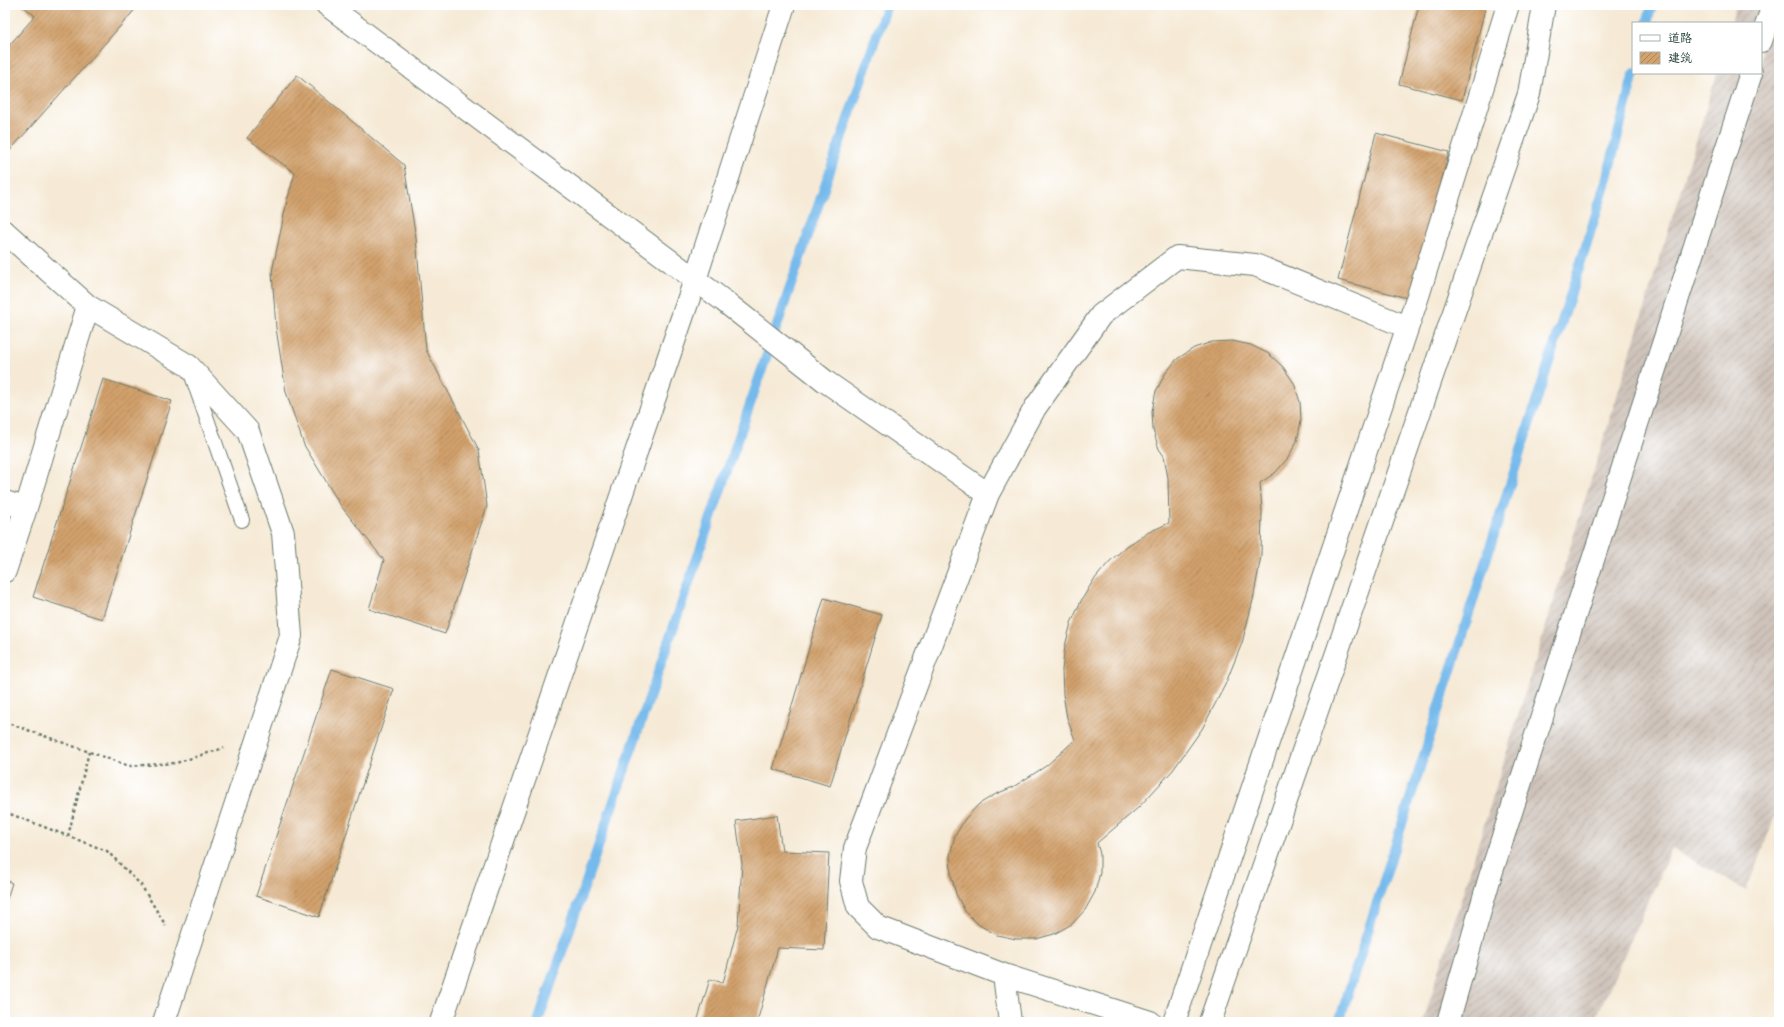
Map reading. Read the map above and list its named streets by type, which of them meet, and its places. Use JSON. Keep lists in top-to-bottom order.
{
  "legend": ["道路", "建筑"]
}
